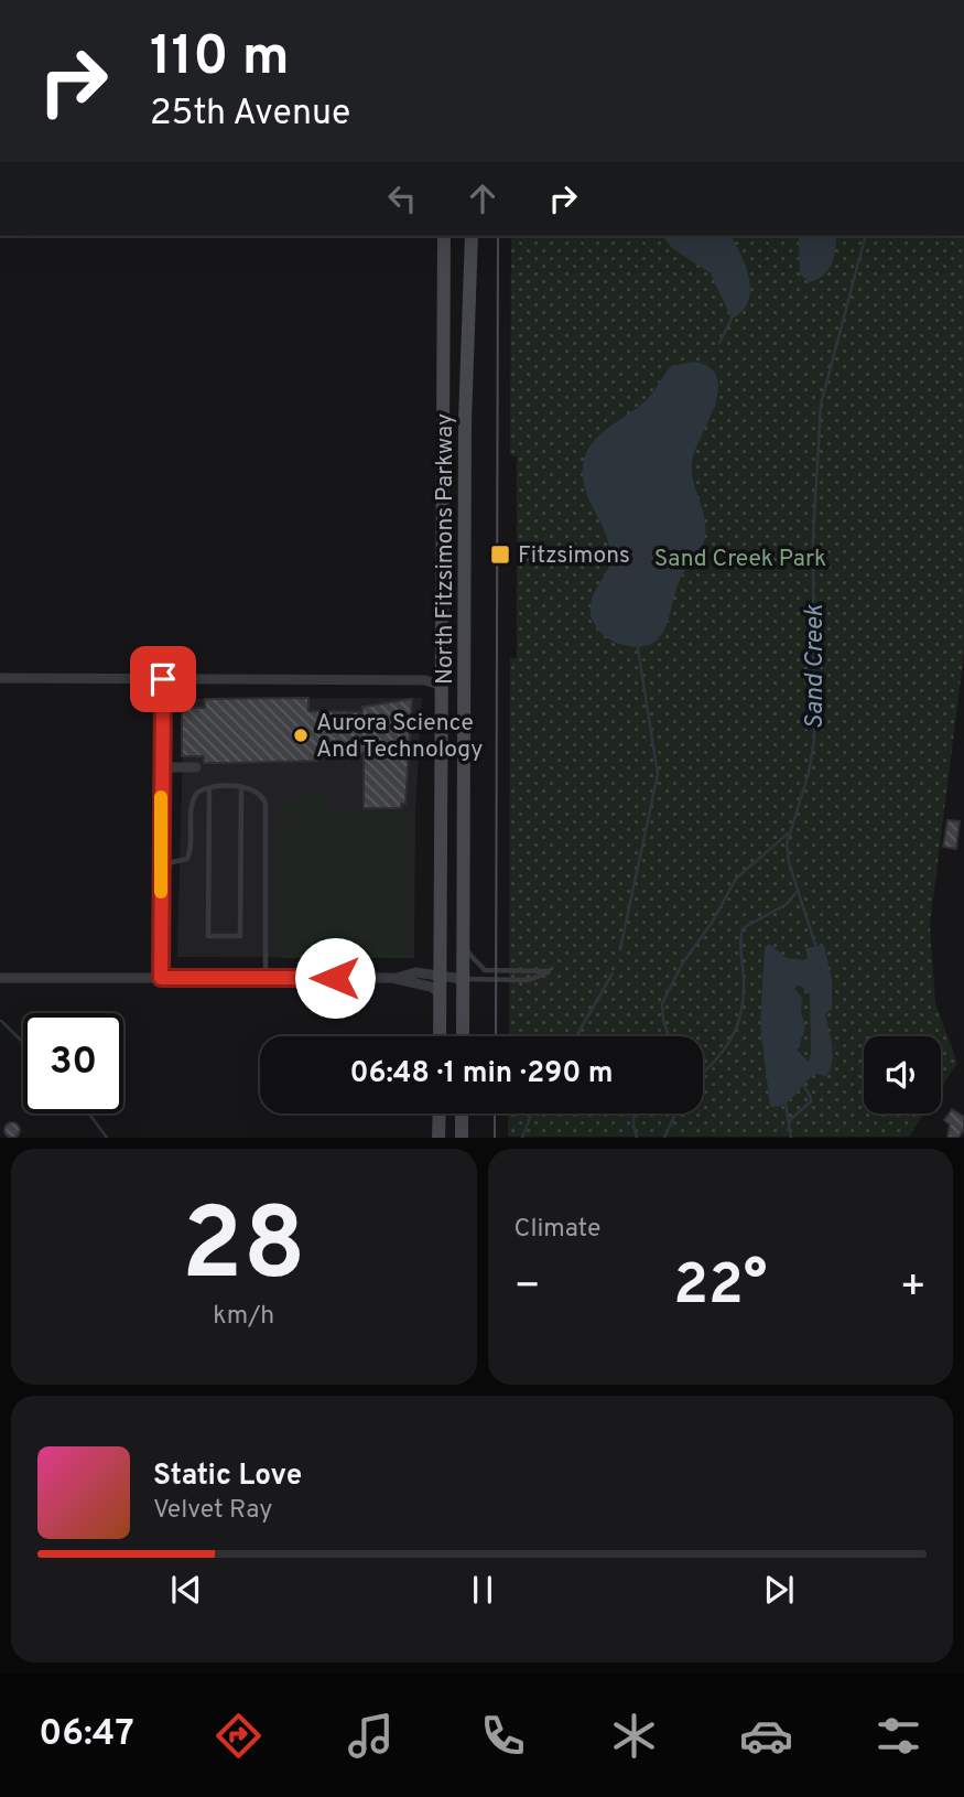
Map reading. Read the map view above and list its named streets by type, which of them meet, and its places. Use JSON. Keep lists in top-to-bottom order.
{
  "streets": {
    "main road": ["North Fitzsimons Parkway"]
  },
  "water": ["Sand Creek"],
  "parks": ["Sand Creek Park"],
  "places": {
    "transit": ["Fitzsimons"],
    "other": ["Aurora Science And Technology"]
  },
  "page": {
    "turn": ["110 m", "25th Avenue"],
    "limit": "30",
    "trip": "06:48 · 1 min · 290 m",
    "tile": [
      ["28", "km/h"],
      "Climate"
    ],
    "heat": ["−", "22°", "+"],
    "song": ["Static Love", "Velvet Ray"],
    "tabs": "06:47"
  }
}
